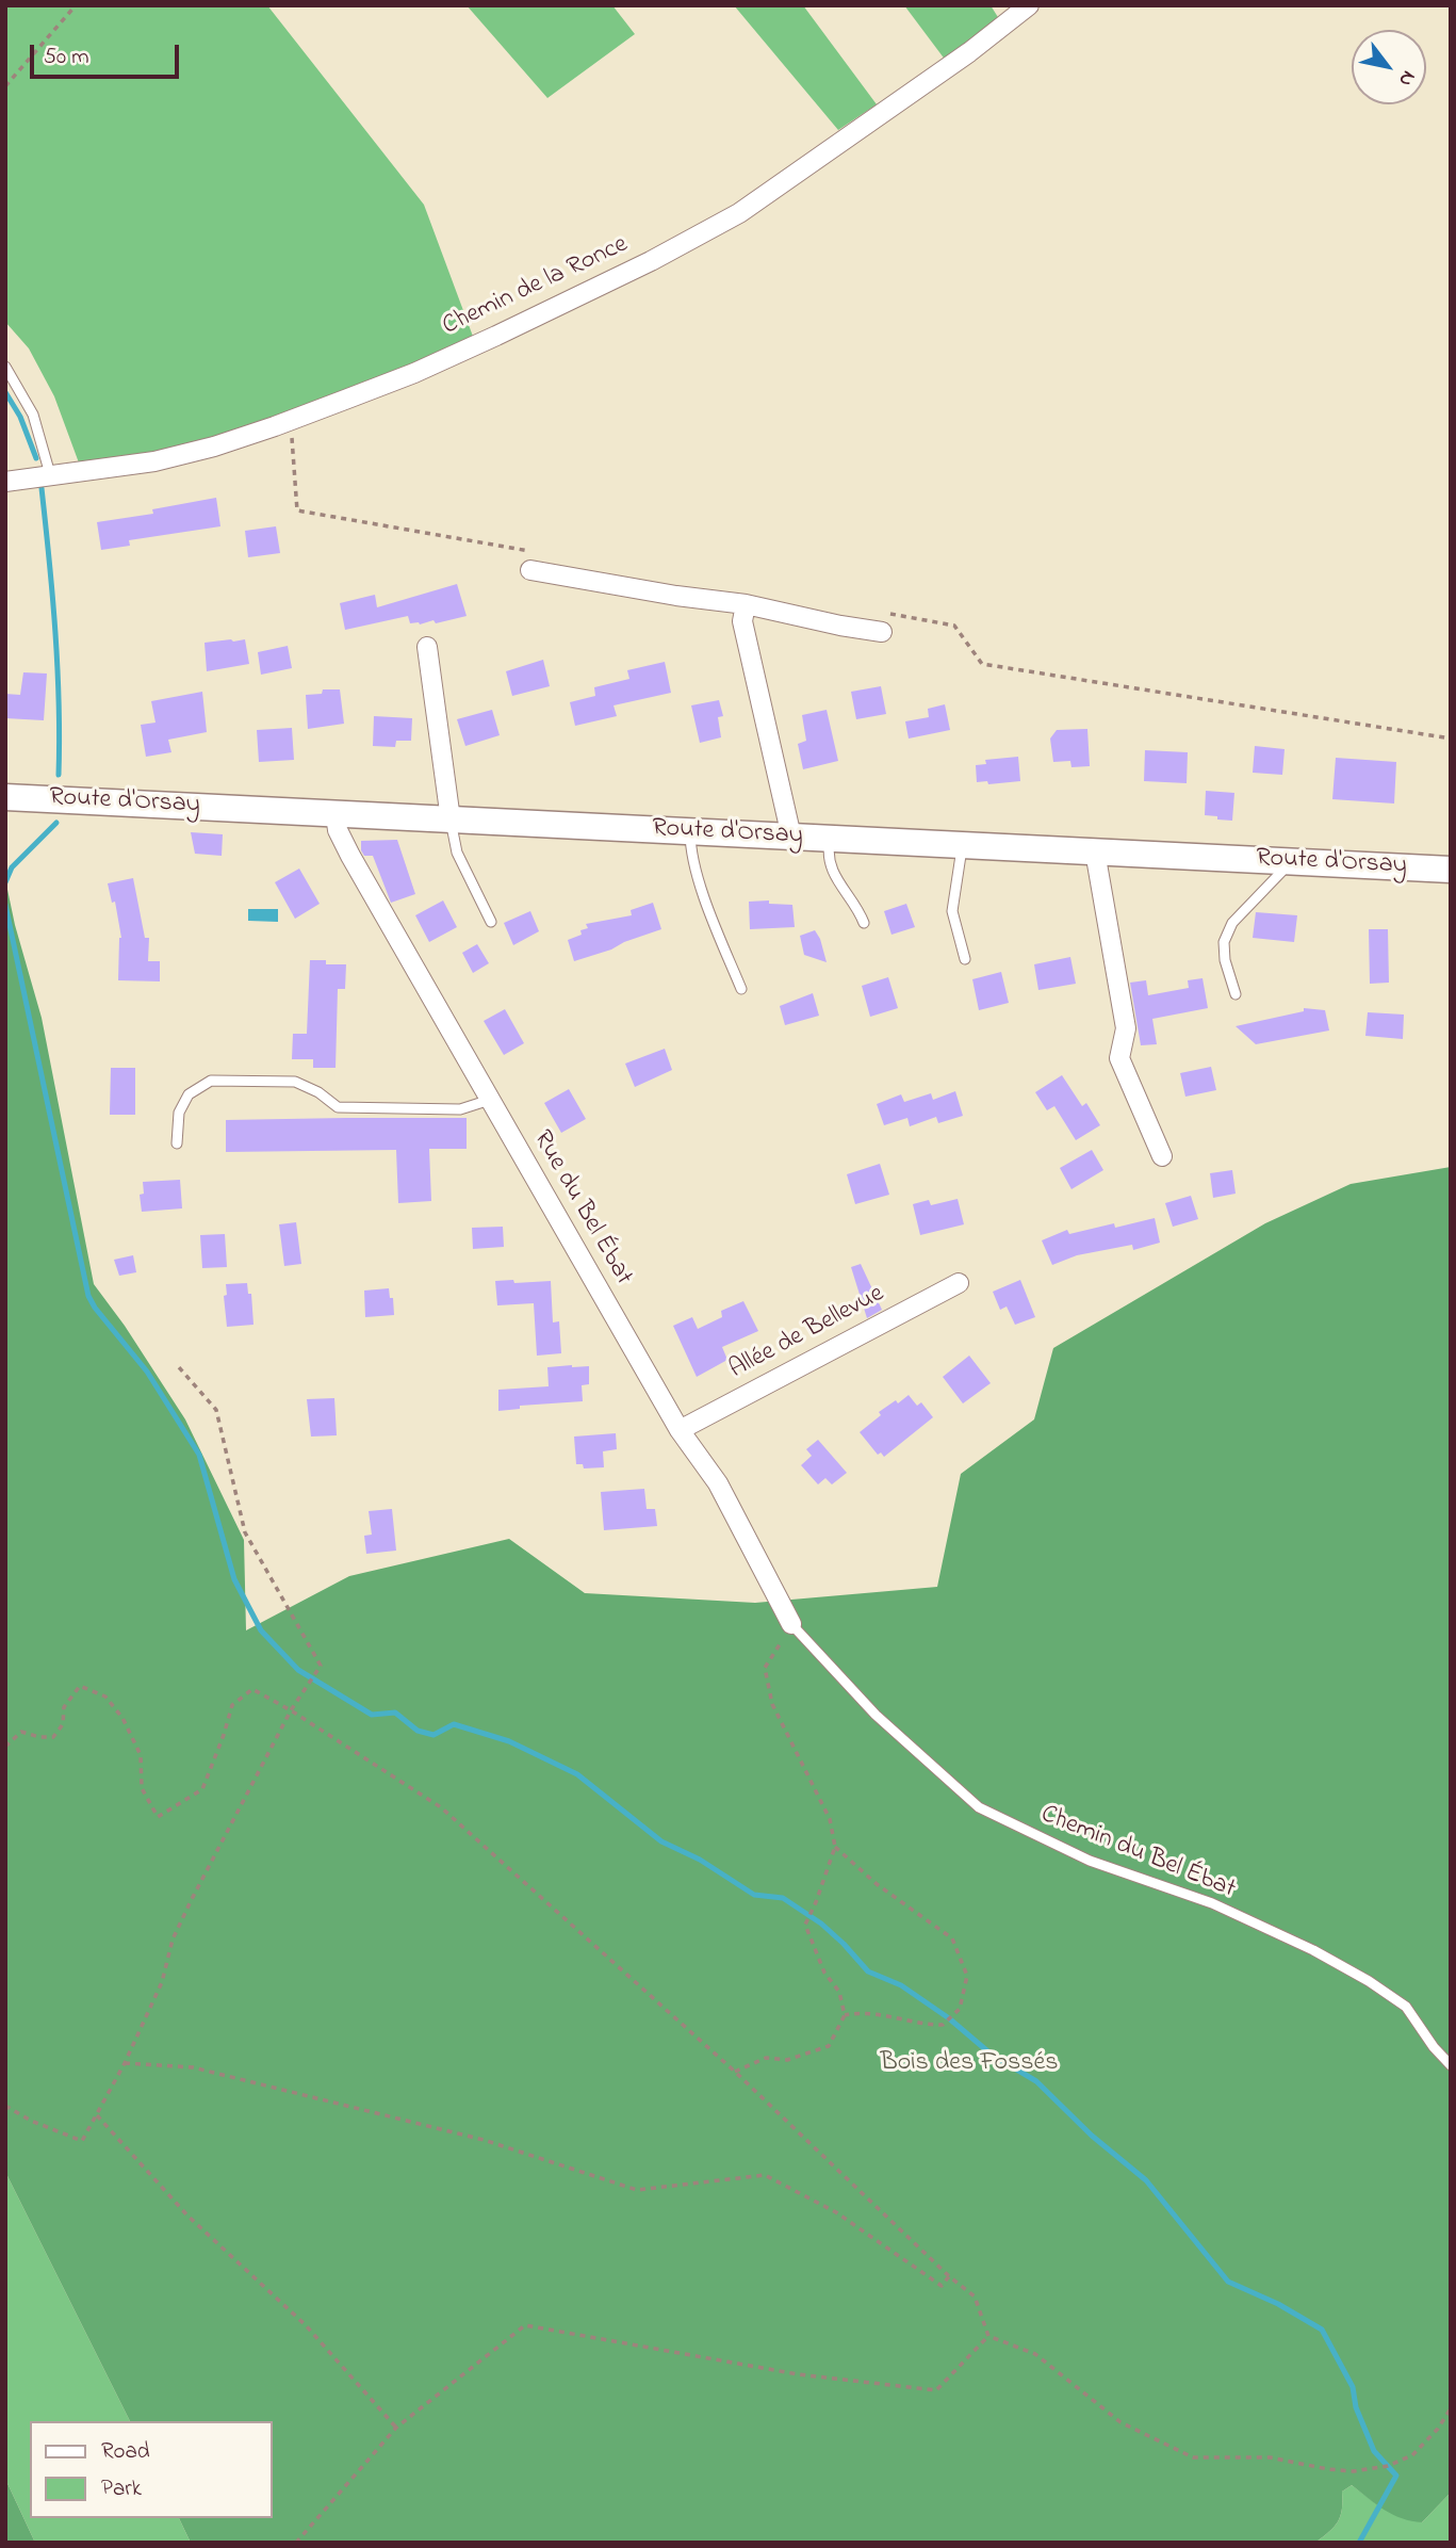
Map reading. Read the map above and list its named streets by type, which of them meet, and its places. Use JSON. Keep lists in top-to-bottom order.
{
  "streets": {
    "main road": ["Route d'Orsay"],
    "street": ["Chemin de la Ronce", "Rue du Bel Ébat", "Allée de Bellevue"],
    "lane": ["Chemin du Bel Ébat"]
  },
  "crossings": [
    ["Route d'Orsay", "Rue du Bel Ébat"],
    ["Rue du Bel Ébat", "Allée de Bellevue"],
    ["Rue du Bel Ébat", "Chemin du Bel Ébat"]
  ],
  "parks": ["Bois des Fossés"],
  "legend": ["Road", "Park"],
  "scale_bar": "50 m",
  "north": "bottom right"
}
